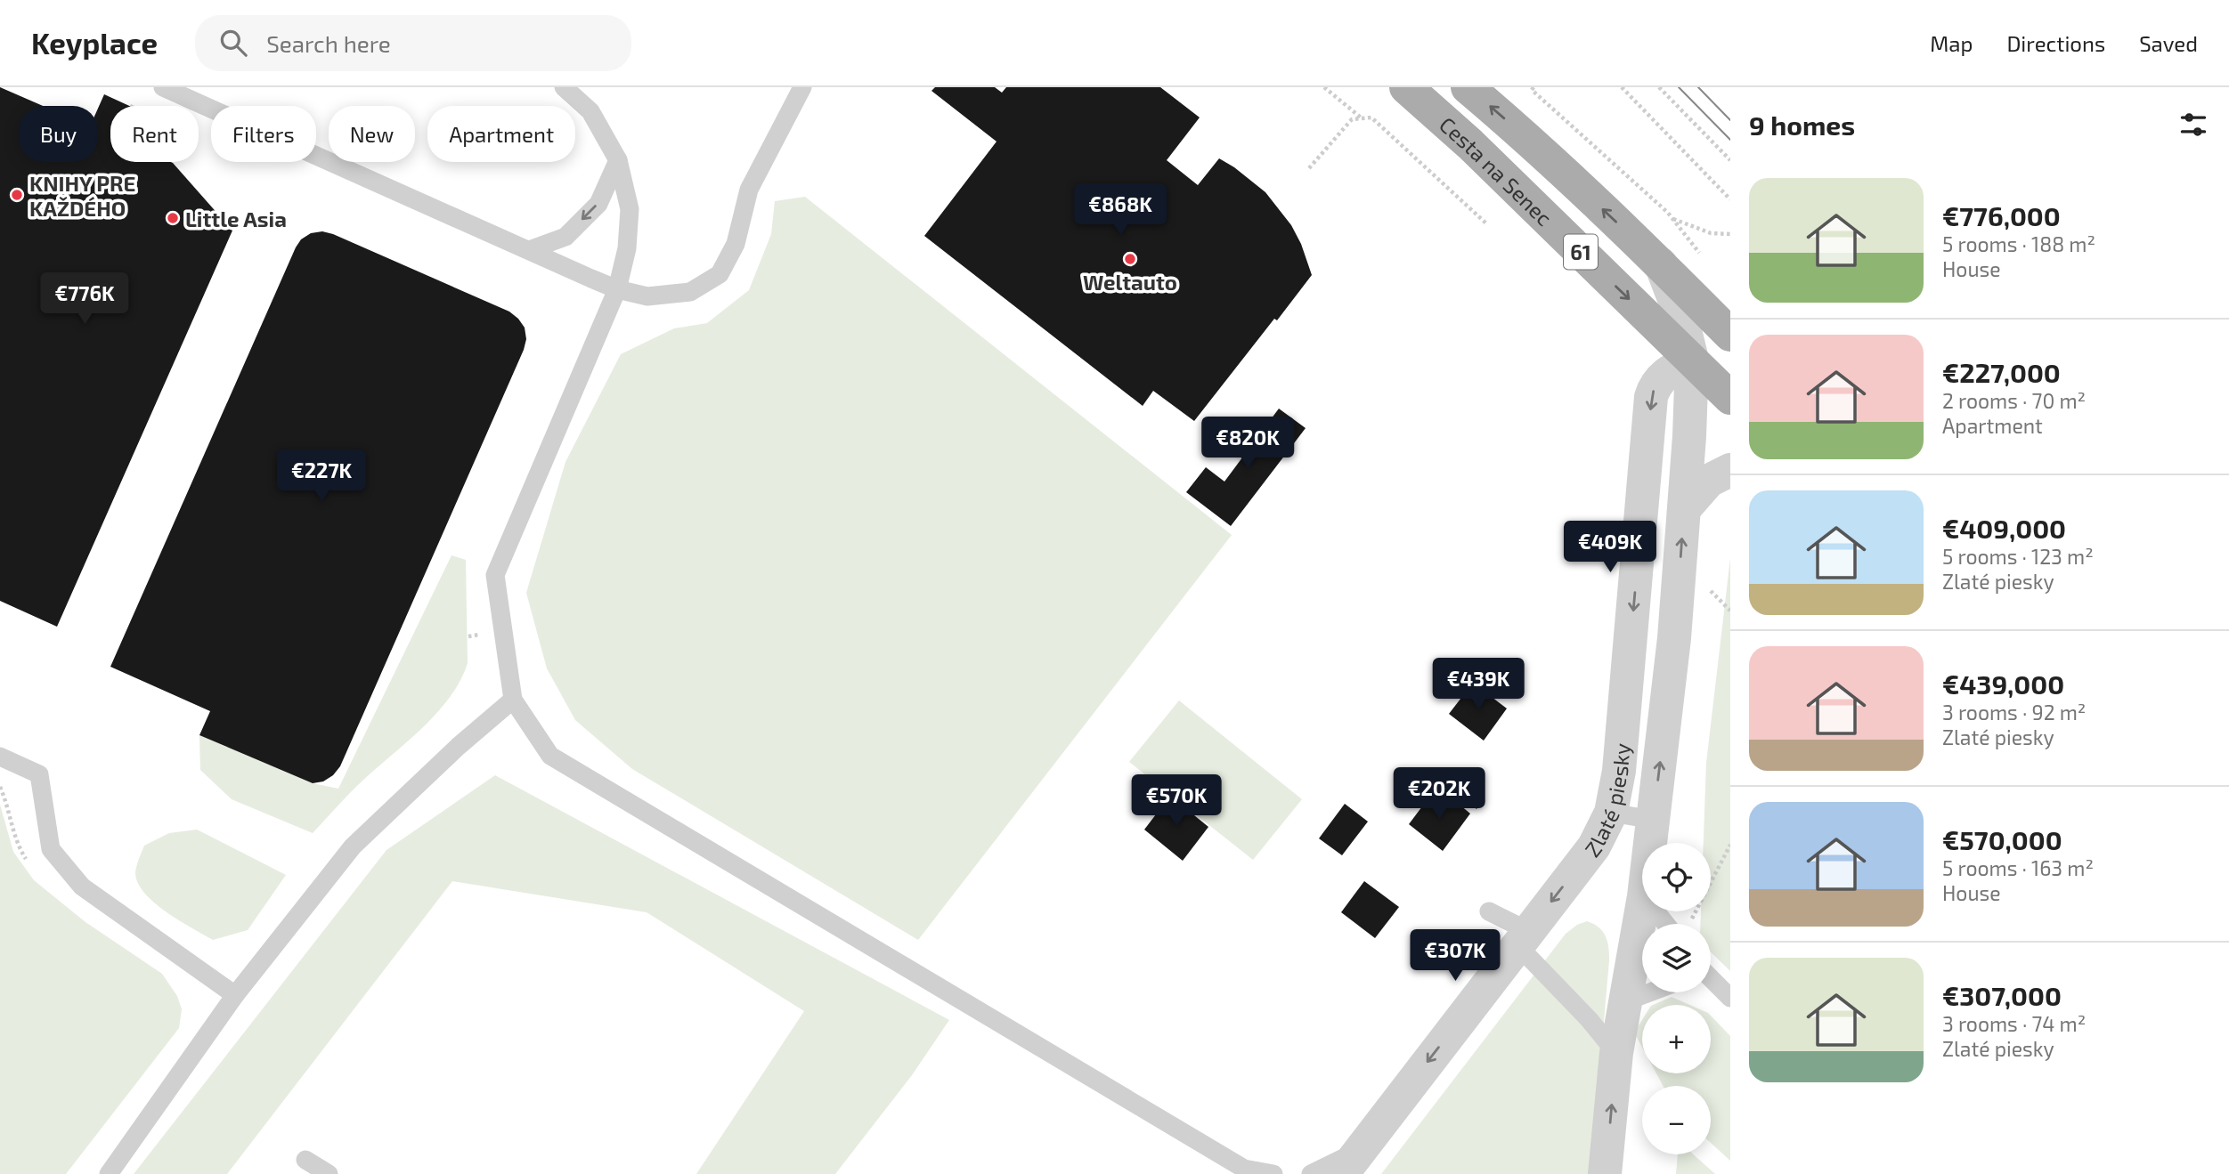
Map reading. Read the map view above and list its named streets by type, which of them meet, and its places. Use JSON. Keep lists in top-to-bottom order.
{
  "streets": {
    "main road": ["Cesta na Senec", "61"],
    "street": ["Zlaté piesky"]
  },
  "crossings": [
    ["Cesta na Senec", "Zlaté piesky"]
  ],
  "places": ["KNIHY PRE KAŽDÉHO", "Little Asia", "Weltauto"],
  "page": {
    "header": "Keyplace",
    "search": "Search here",
    "nav": ["Map", "Directions", "Saved"],
    "heading": "9 homes",
    "chip": [
      "Buy",
      "Rent",
      "Filters",
      "New",
      "Apartment"
    ],
    "list": [
      {
        "name": "€776,000",
        "note": "5 rooms · 188 m² · House"
      },
      {
        "name": "€227,000",
        "note": "2 rooms · 70 m² · Apartment"
      },
      {
        "name": "€409,000",
        "note": "5 rooms · 123 m² · Zlaté piesky"
      },
      {
        "name": "€439,000",
        "note": "3 rooms · 92 m² · Zlaté piesky"
      },
      {
        "name": "€570,000",
        "note": "5 rooms · 163 m² · House"
      },
      {
        "name": "€307,000",
        "note": "3 rooms · 74 m² · Zlaté piesky"
      }
    ],
    "price": [
      "€868K",
      "€776K",
      "€820K",
      "€227K",
      "€409K",
      "€439K",
      "€202K",
      "€570K",
      "€307K"
    ],
    "map_buttons": ["+", "−"]
  }
}
